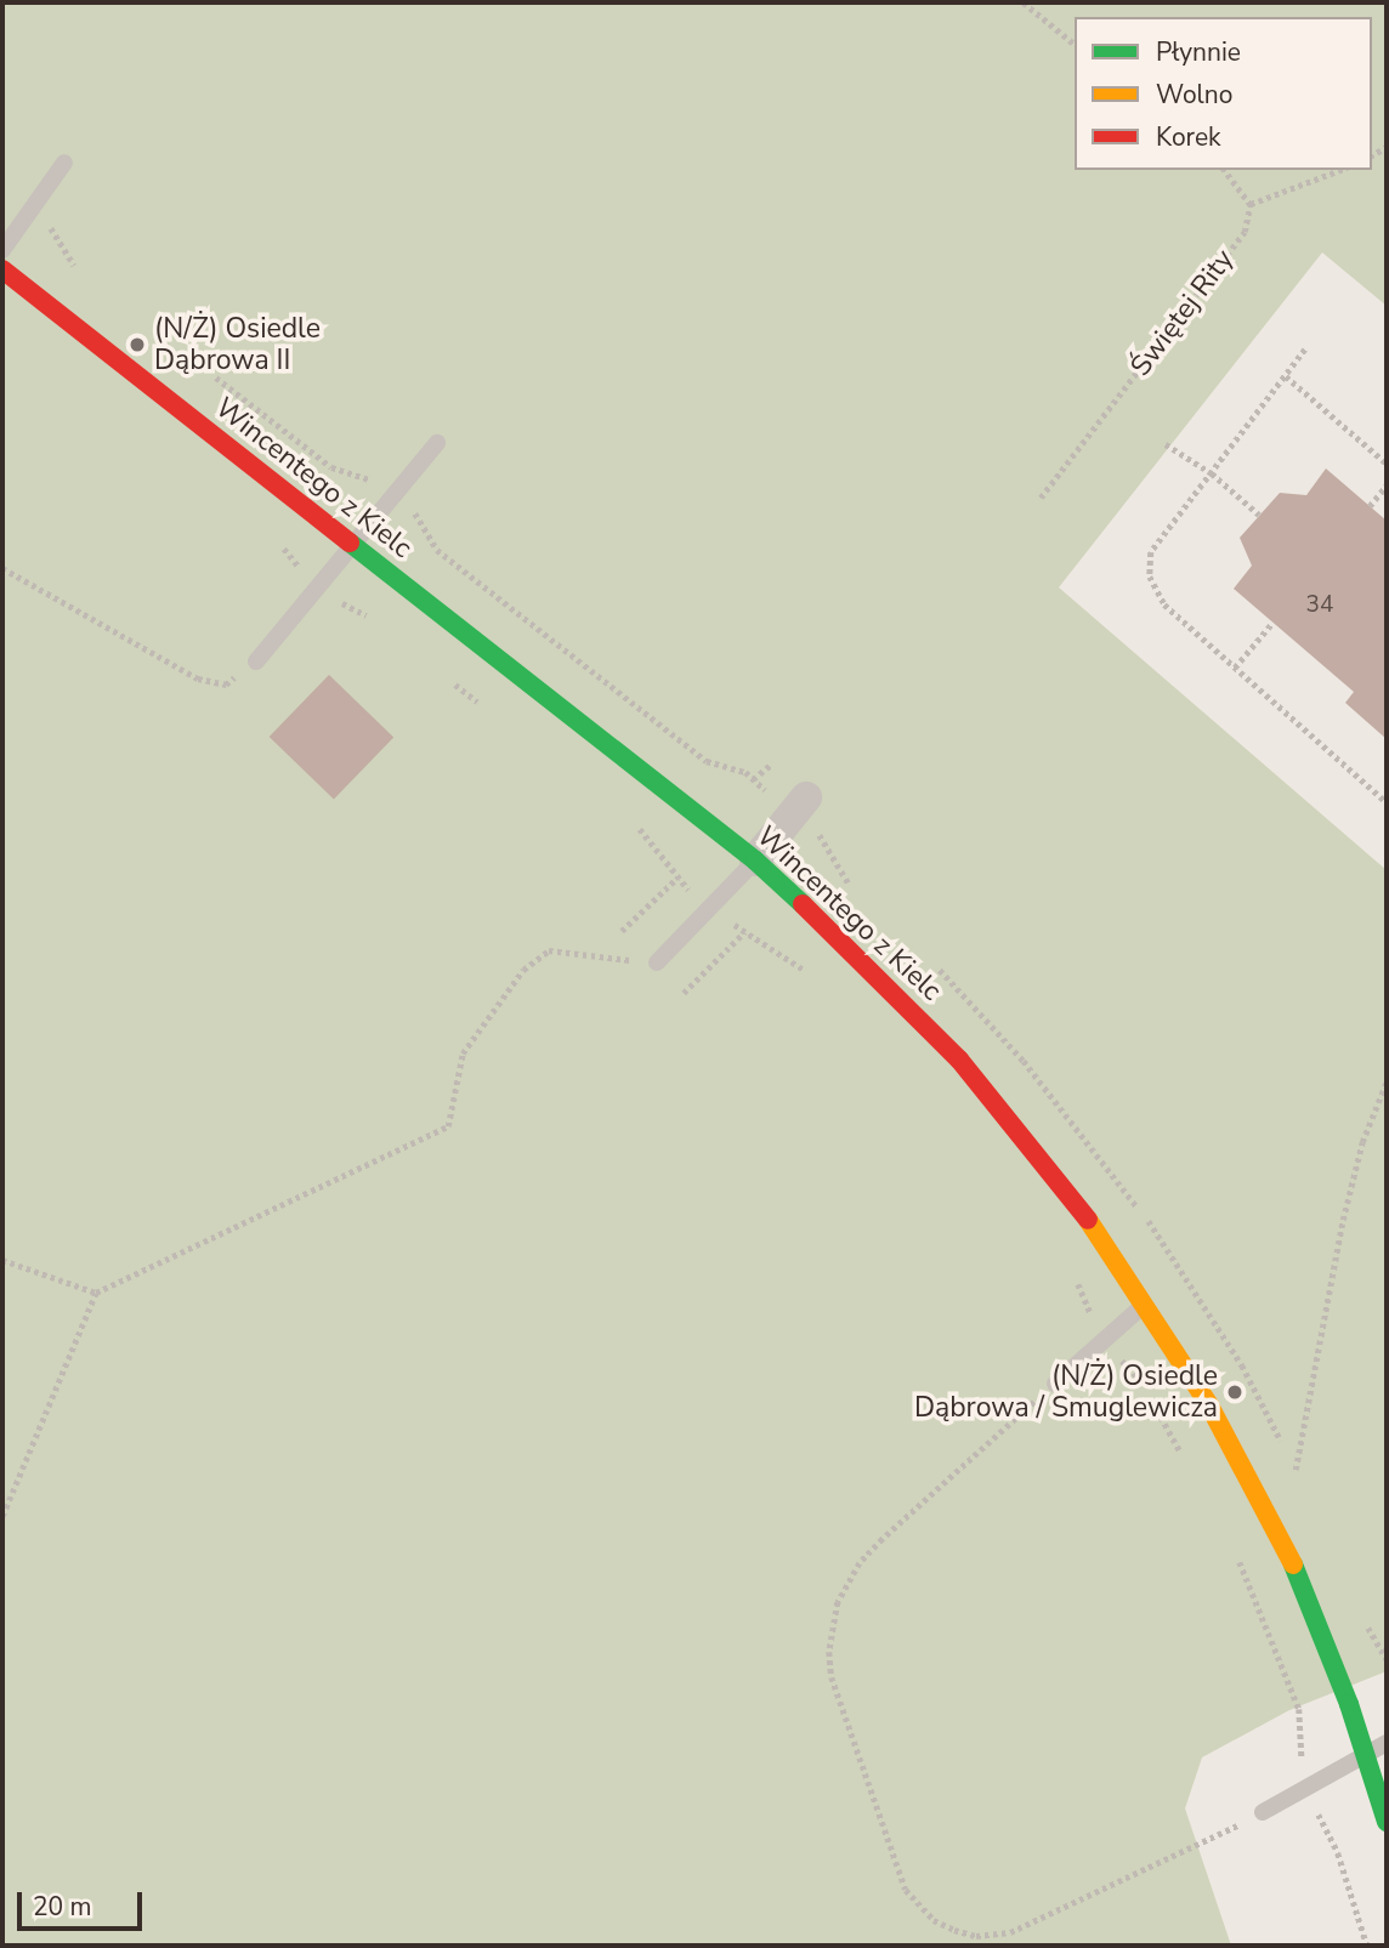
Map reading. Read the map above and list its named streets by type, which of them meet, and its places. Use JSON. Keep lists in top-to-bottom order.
{
  "streets": {
    "street": ["Wincentego z Kielc"],
    "path": ["Świętej Rity"]
  },
  "places": ["(N/Ż) Osiedle Dąbrowa II", "(N/Ż) Osiedle Dąbrowa / Smuglewicza"],
  "house_numbers": ["34"],
  "legend": ["Płynnie", "Wolno", "Korek"],
  "scale_bar": "20 m"
}
